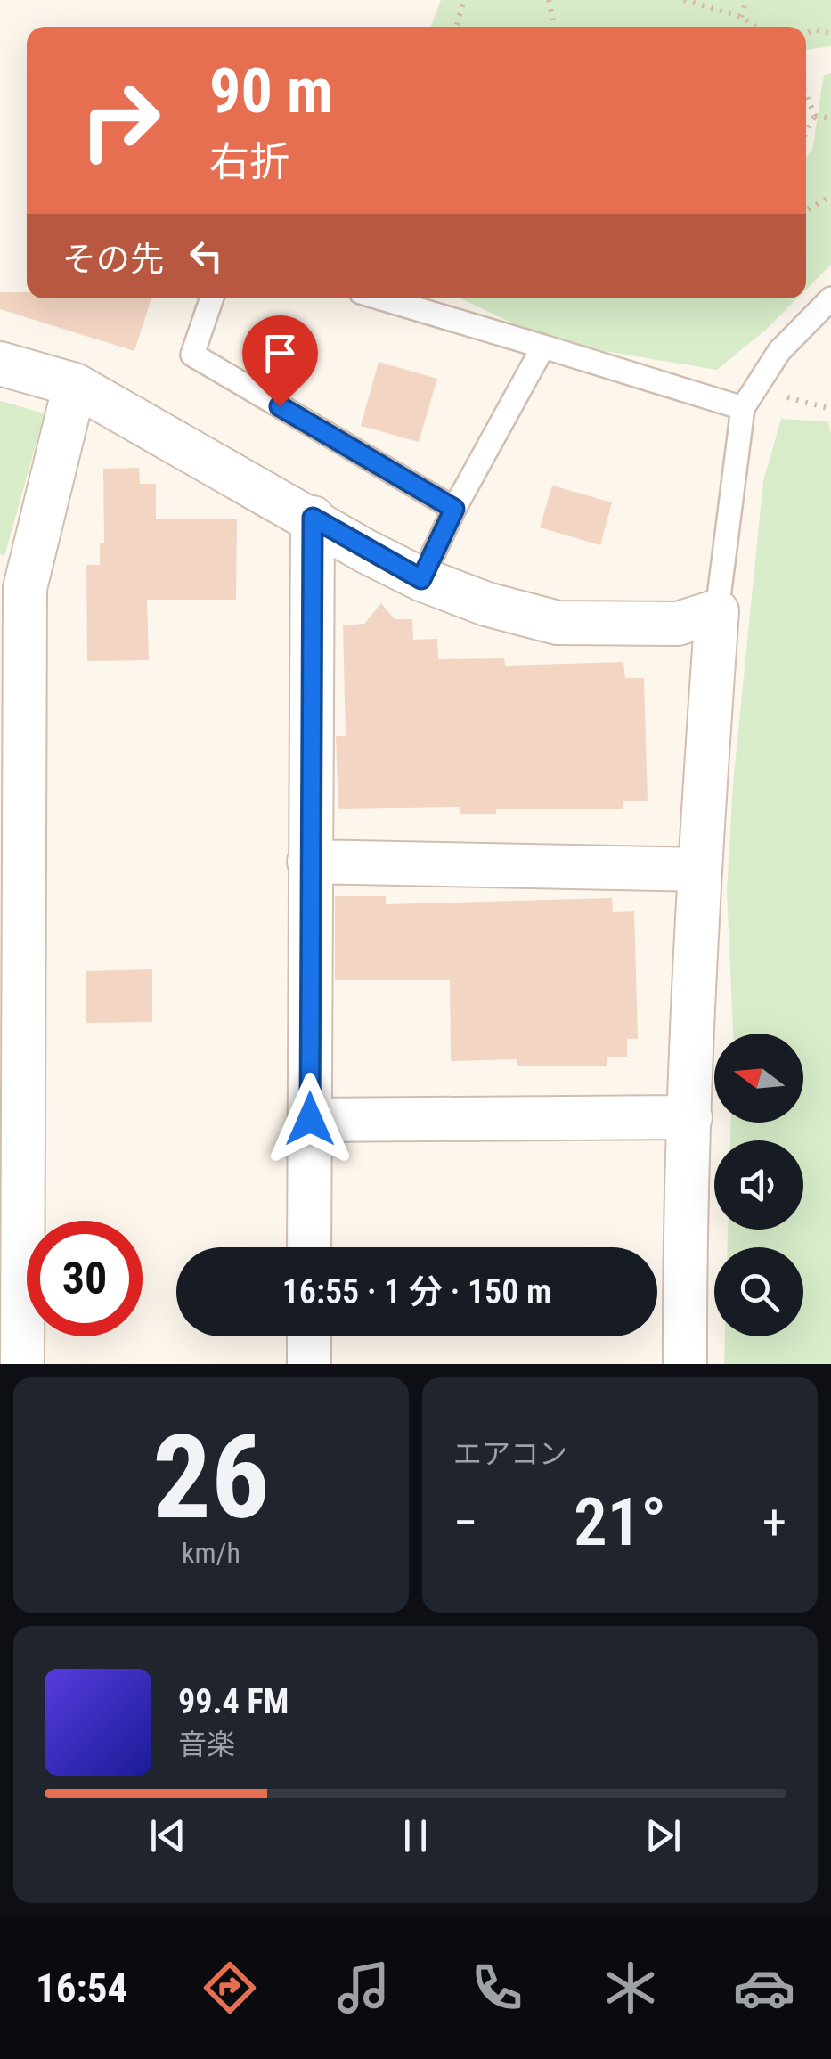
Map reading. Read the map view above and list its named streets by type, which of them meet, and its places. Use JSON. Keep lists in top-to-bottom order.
{
  "north": "left",
  "page": {
    "turn": ["90 m", "右折"],
    "then": "その先",
    "limit": "30",
    "trip": "16:55 · 1 分 · 150 m",
    "tile": [
      ["26", "km/h"],
      "エアコン"
    ],
    "heat": ["−", "21°", "+"],
    "song": ["99.4 FM", "音楽"],
    "tabs": "16:54"
  }
}
